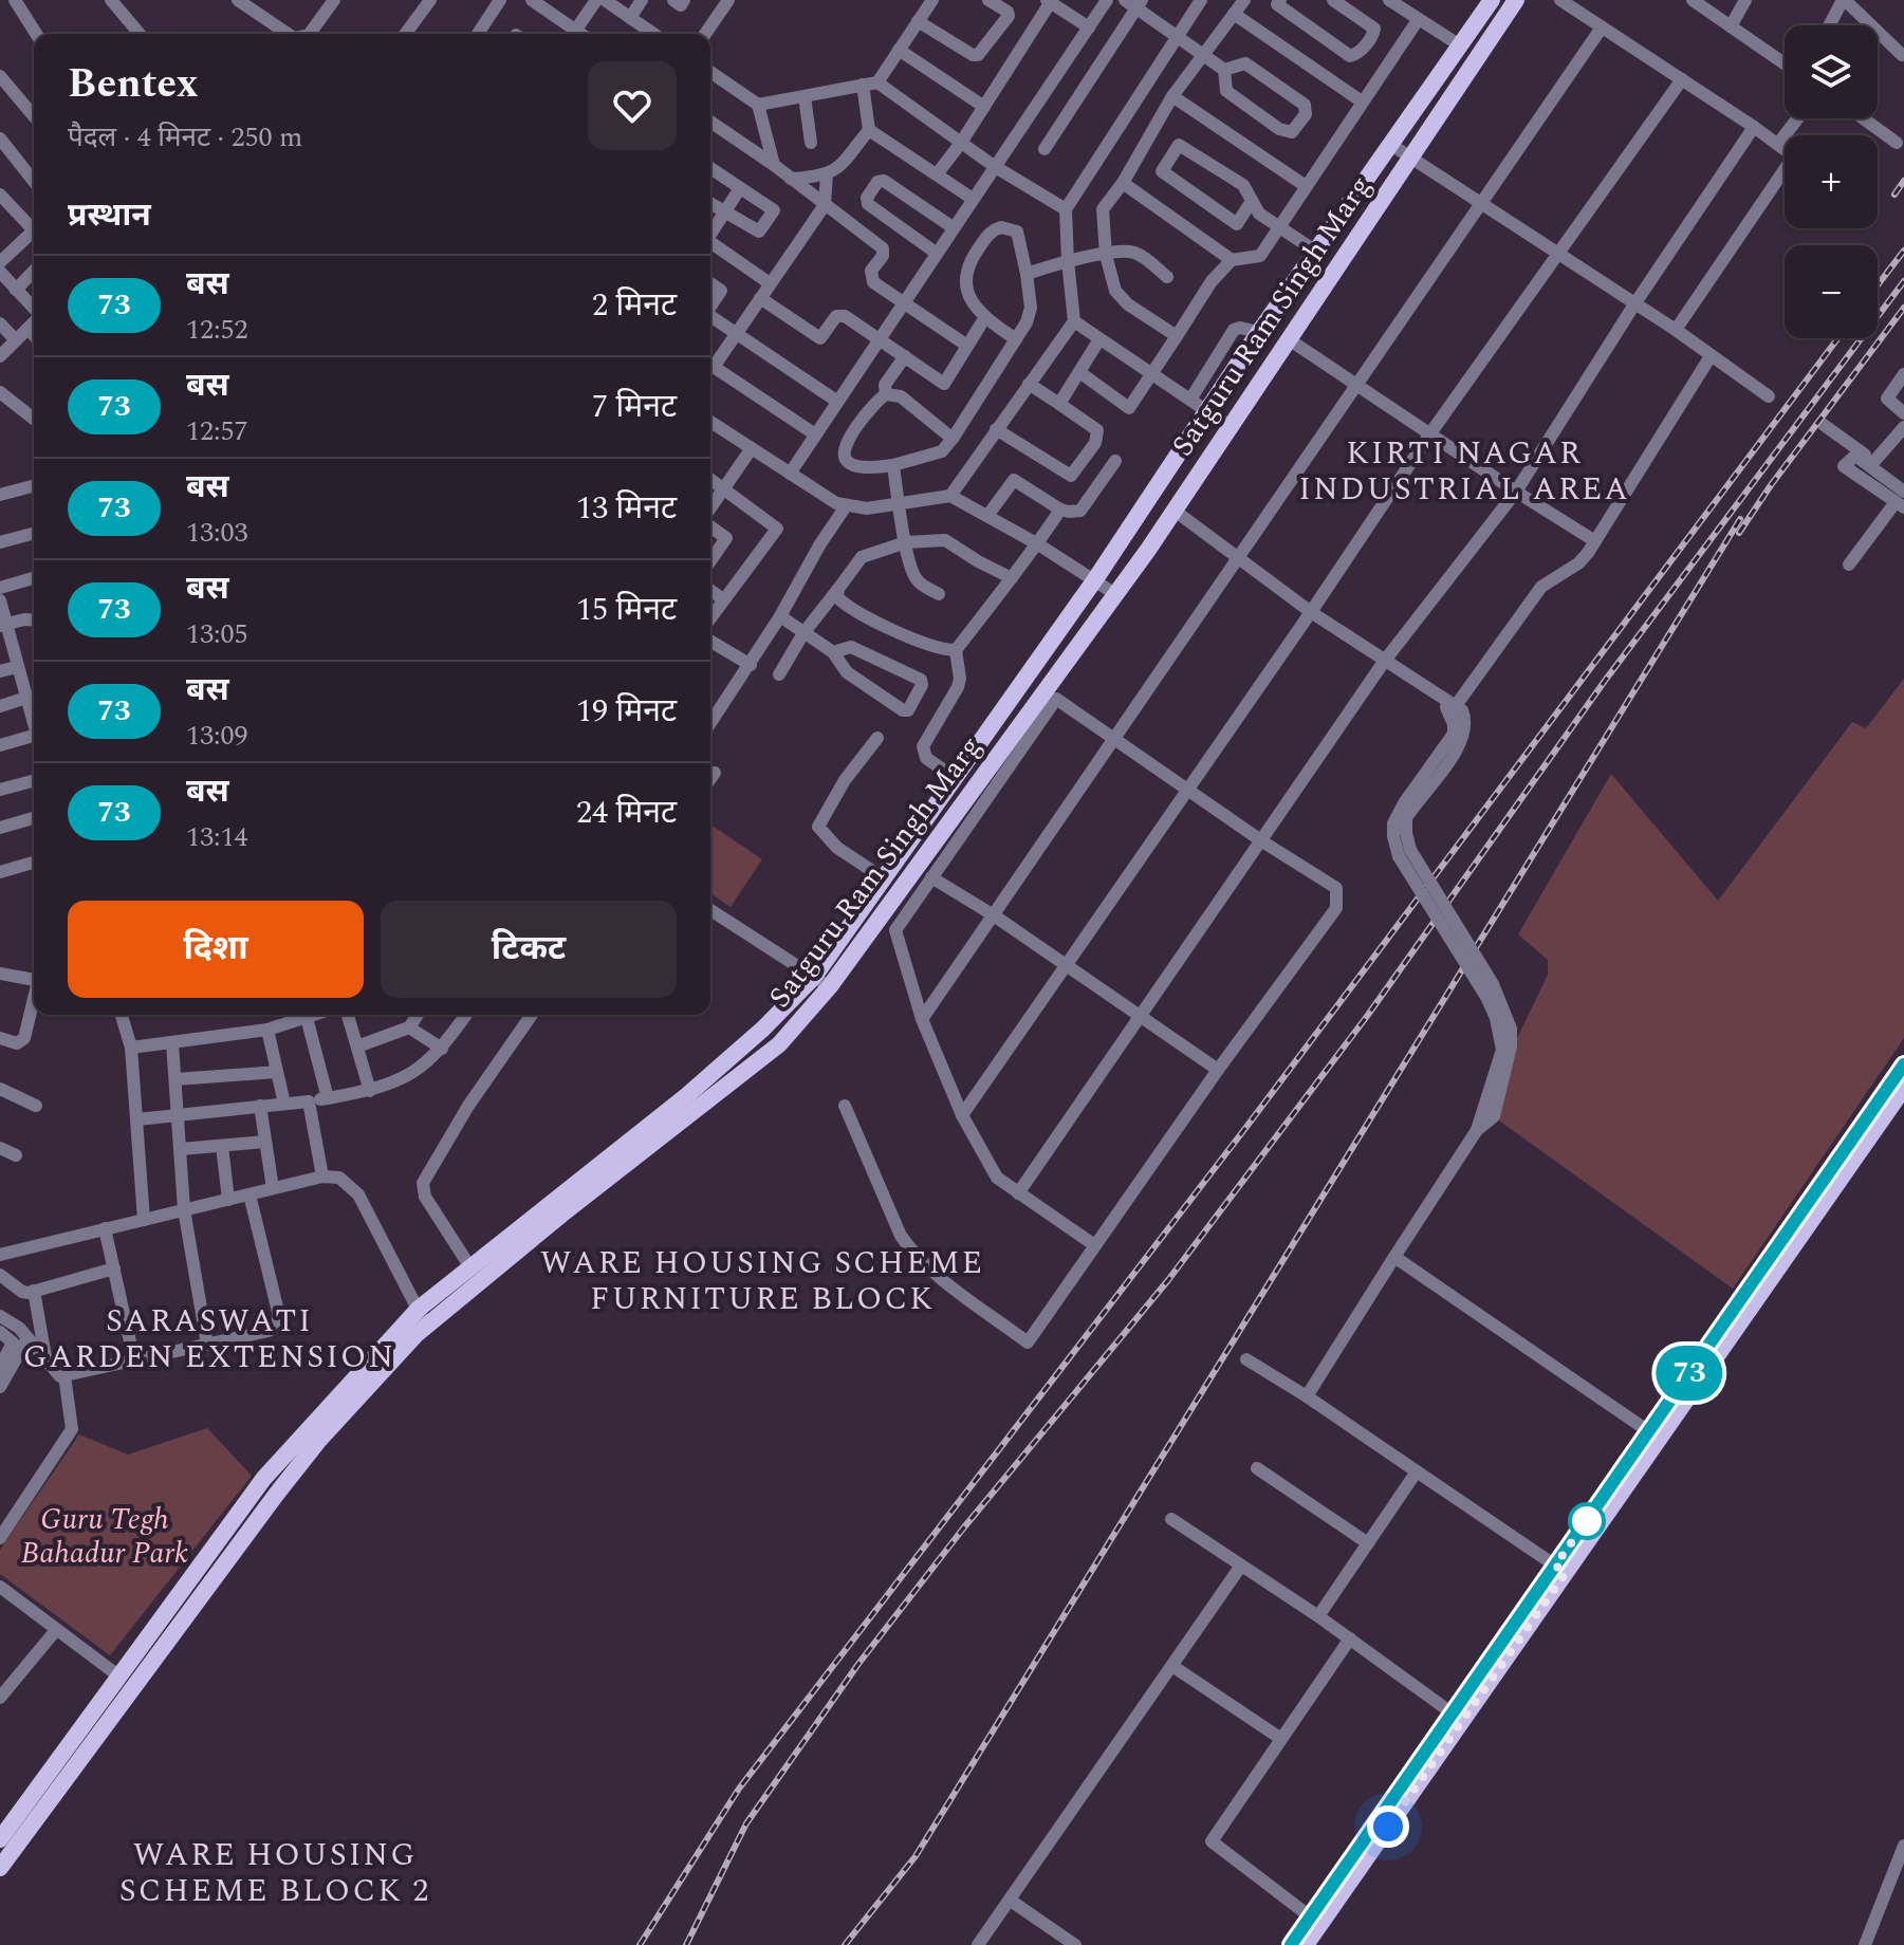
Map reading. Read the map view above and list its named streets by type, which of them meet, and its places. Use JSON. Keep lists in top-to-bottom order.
{
  "streets": {
    "main road": ["Satguru Ram Singh Marg"]
  },
  "districts": [
    "KIRTI NAGAR INDUSTRIAL AREA",
    "WARE HOUSING SCHEME FURNITURE BLOCK",
    "SARASWATI GARDEN EXTENSION",
    "WARE HOUSING SCHEME BLOCK 2"
  ],
  "parks": ["Guru Tegh Bahadur Park"],
  "lines": ["bus line 73"],
  "page": {
    "on_map": "73",
    "map_buttons": ["+", "−"],
    "heading": [
      ["Bentex", "पैदल · 4 मिनट · 250 m"],
      "प्रस्थान"
    ],
    "list": [
      {
        "mark": "73",
        "name": "बस",
        "note": "12:52",
        "value": "2 मिनट"
      },
      {
        "mark": "73",
        "name": "बस",
        "note": "12:57",
        "value": "7 मिनट"
      },
      {
        "mark": "73",
        "name": "बस",
        "note": "13:03",
        "value": "13 मिनट"
      },
      {
        "mark": "73",
        "name": "बस",
        "note": "13:05",
        "value": "15 मिनट"
      },
      {
        "mark": "73",
        "name": "बस",
        "note": "13:09",
        "value": "19 मिनट"
      },
      {
        "mark": "73",
        "name": "बस",
        "note": "13:14",
        "value": "24 मिनट"
      }
    ],
    "buttons": ["दिशा", "टिकट"]
  }
}
